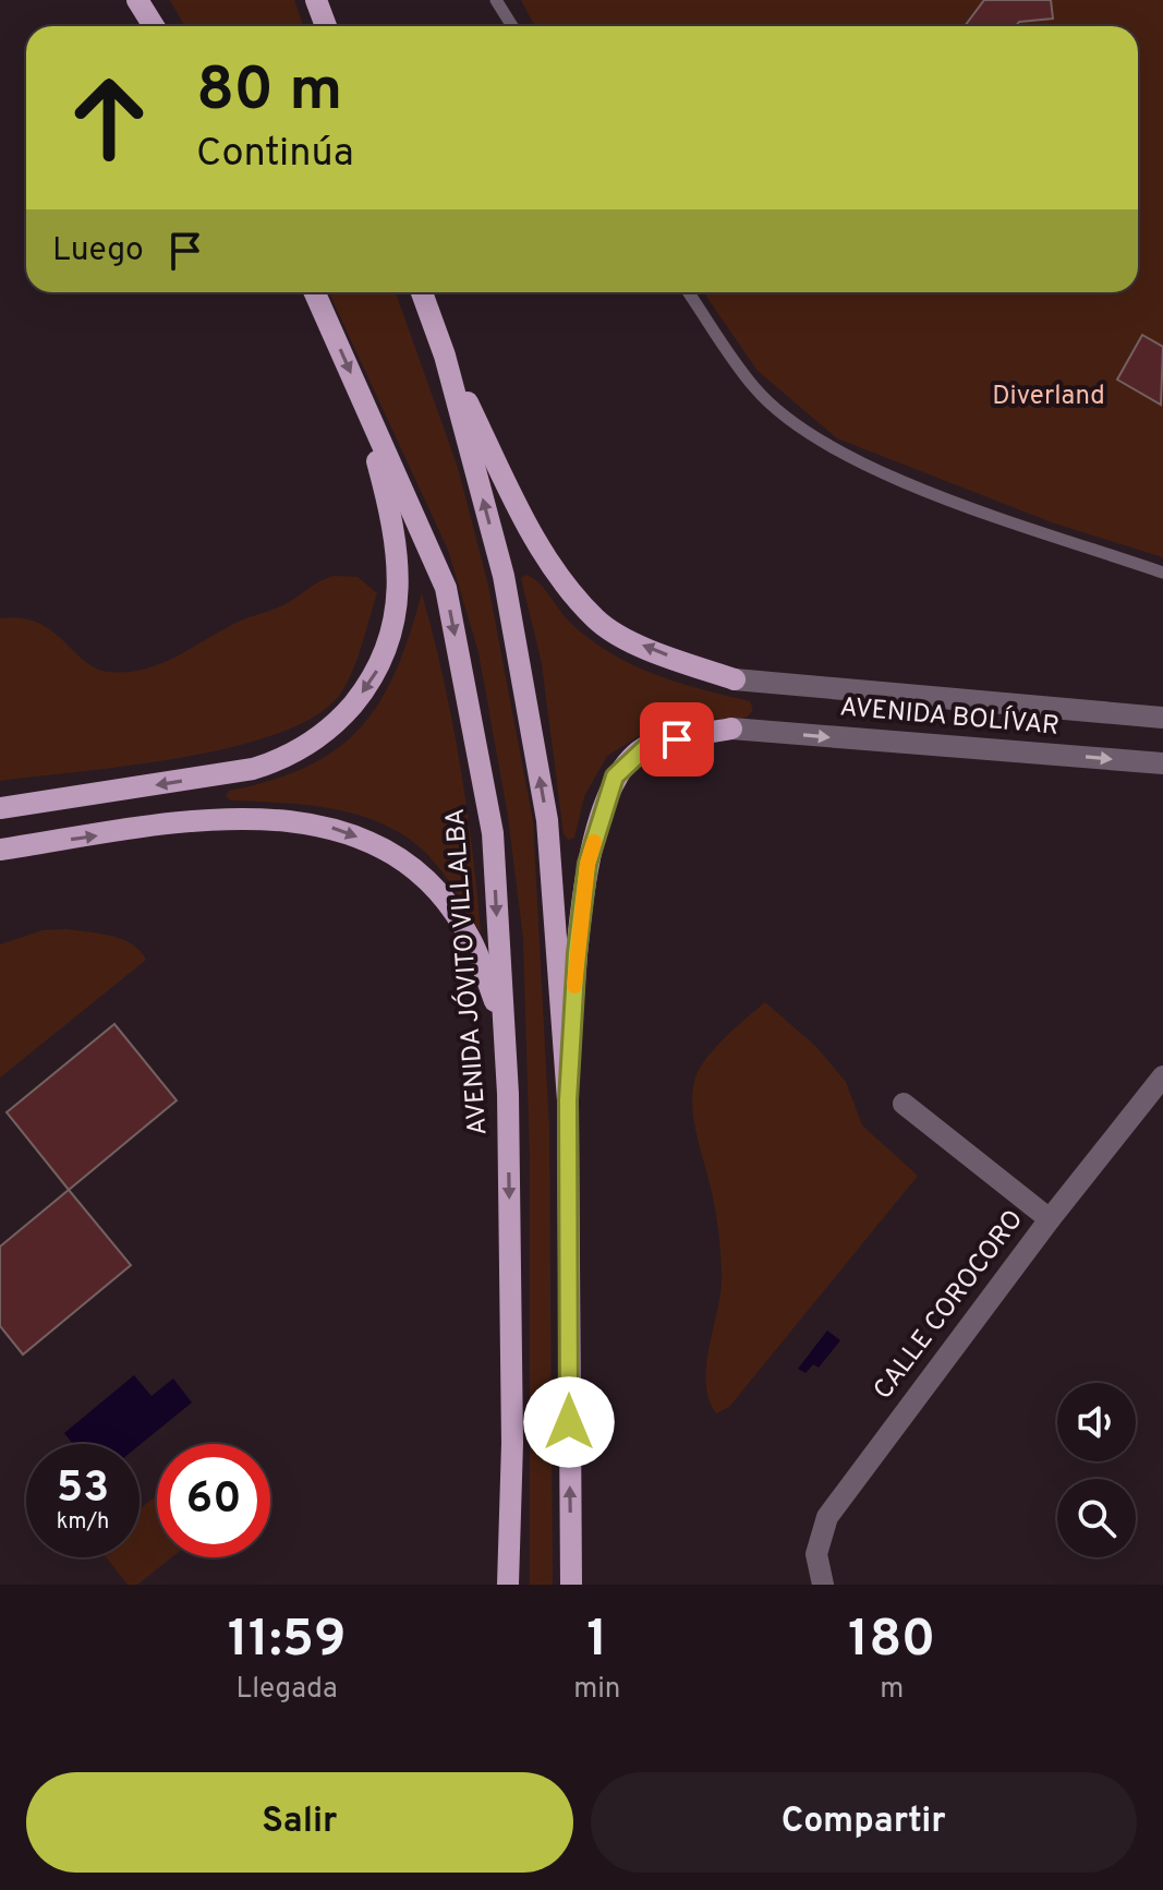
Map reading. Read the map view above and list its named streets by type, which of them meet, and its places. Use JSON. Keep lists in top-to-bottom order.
{
  "streets": {
    "main road": ["AVENIDA JÓVITO VILLALBA"],
    "street": ["AVENIDA BOLÍVAR", "CALLE COROCORO"]
  },
  "parks": ["Diverland"],
  "page": {
    "turn": ["80 m", "Continúa"],
    "then": "Luego",
    "speed": "53 km/h",
    "limit": "60",
    "eta": [
      "11:59",
      "Llegada",
      "1",
      "min",
      "180",
      "m"
    ],
    "buttons": ["Salir", "Compartir"]
  }
}
